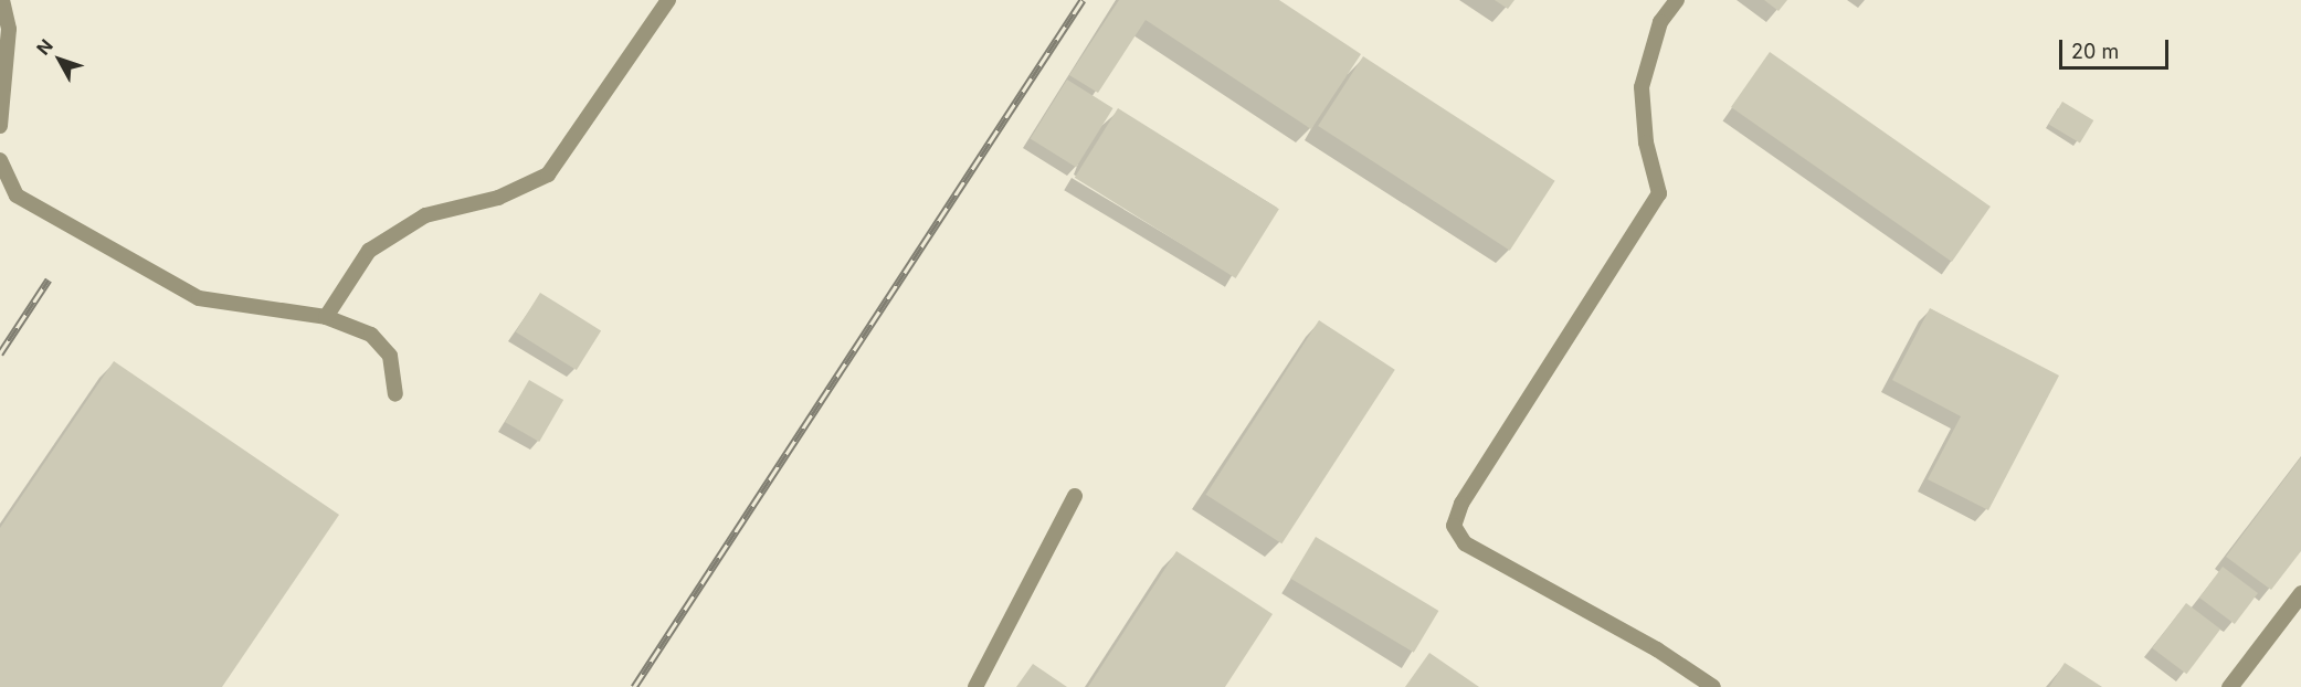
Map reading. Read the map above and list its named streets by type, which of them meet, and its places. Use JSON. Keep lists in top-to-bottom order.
{
  "scale_bar": "20 m",
  "north": "top left"
}
